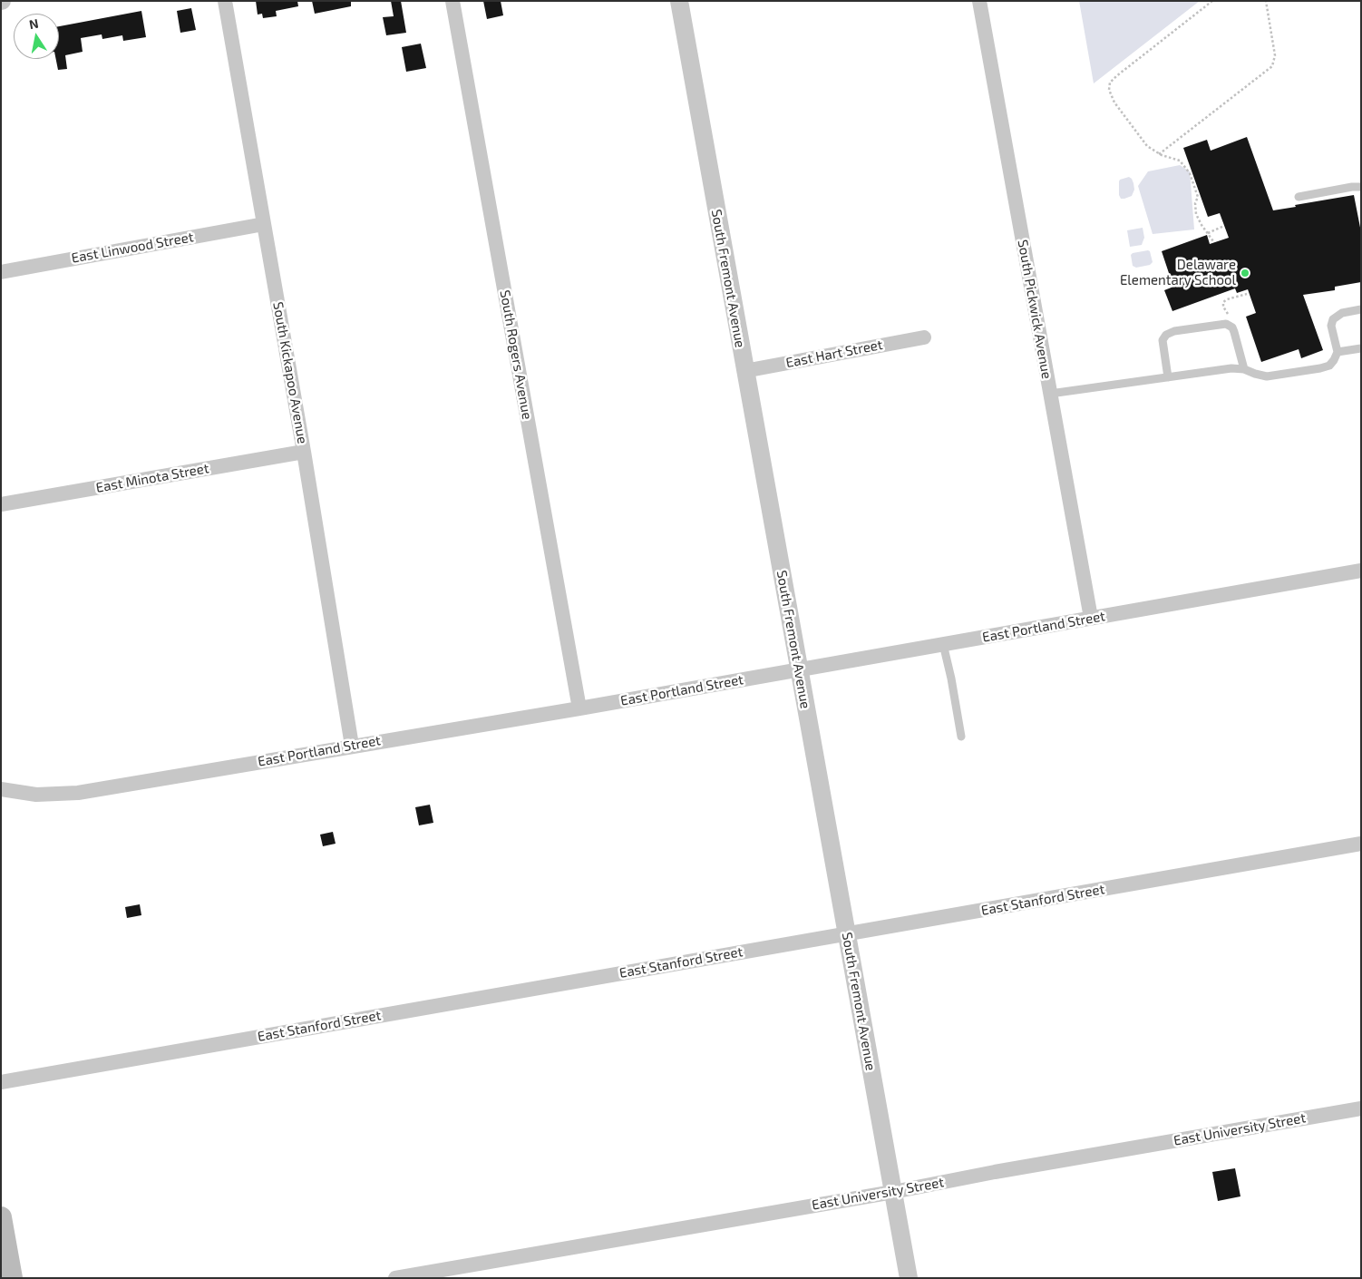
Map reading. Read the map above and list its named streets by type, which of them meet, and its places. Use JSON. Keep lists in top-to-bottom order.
{
  "streets": {
    "street": [
      "East Linwood Street",
      "South Fremont Avenue",
      "South Pickwick Avenue",
      "East Hart Street",
      "South Rogers Avenue",
      "South Kickapoo Avenue",
      "East Minota Street",
      "East Portland Street",
      "East Stanford Street",
      "East University Street"
    ]
  },
  "crossings": [
    ["East Linwood Street", "South Kickapoo Avenue"],
    ["South Fremont Avenue", "East Hart Street"],
    ["South Fremont Avenue", "East Portland Street"],
    ["South Fremont Avenue", "East Stanford Street"],
    ["South Fremont Avenue", "East University Street"],
    ["South Pickwick Avenue", "East Portland Street"],
    ["South Rogers Avenue", "East Portland Street"],
    ["South Kickapoo Avenue", "East Minota Street"],
    ["South Kickapoo Avenue", "East Portland Street"]
  ],
  "places": ["Delaware Elementary School"],
  "north": "top"
}
